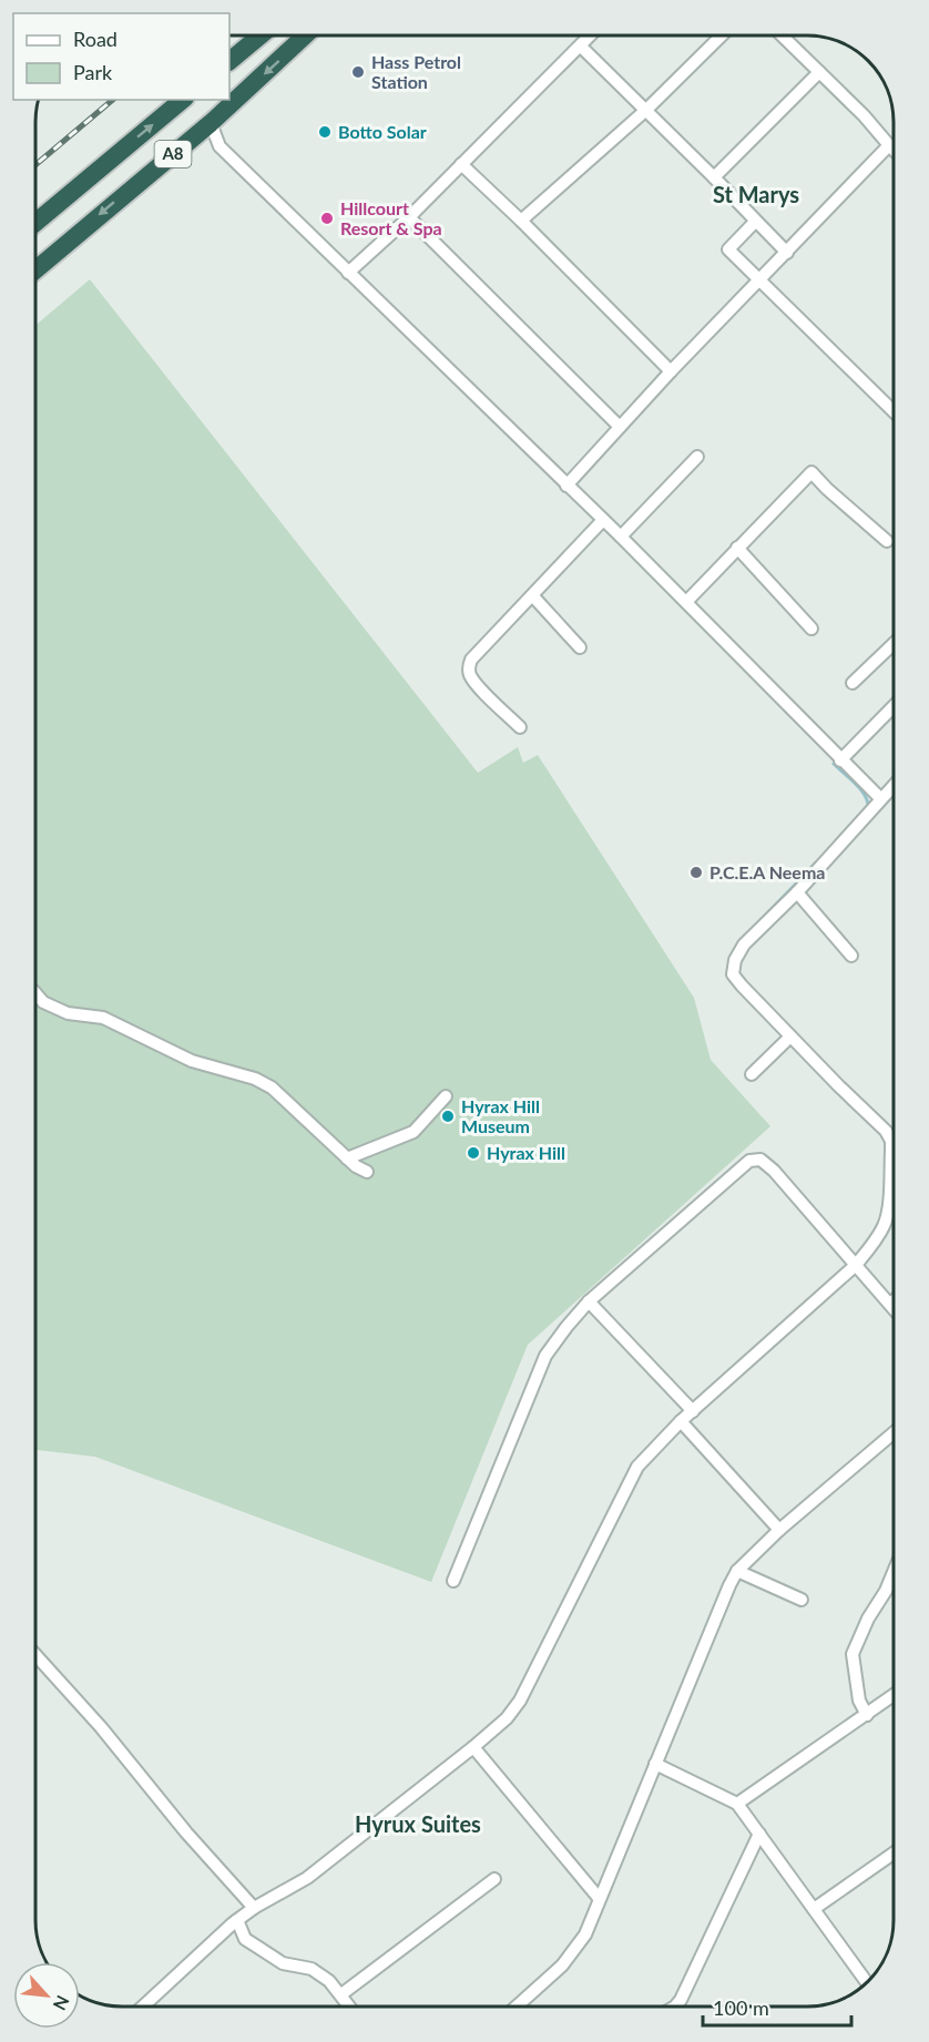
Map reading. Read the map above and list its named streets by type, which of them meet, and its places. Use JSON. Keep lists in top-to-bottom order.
{
  "streets": {
    "highway": ["A8"]
  },
  "districts": ["St Marys", "Hyrux Suites"],
  "places": [
    "Hass Petrol Station",
    "Botto Solar",
    "Hillcourt Resort & Spa",
    "P.C.E.A Neema",
    "Hyrax Hill Museum",
    "Hyrax Hill"
  ],
  "legend": ["Road", "Park"],
  "scale_bar": "100 m",
  "north": "bottom right"
}
